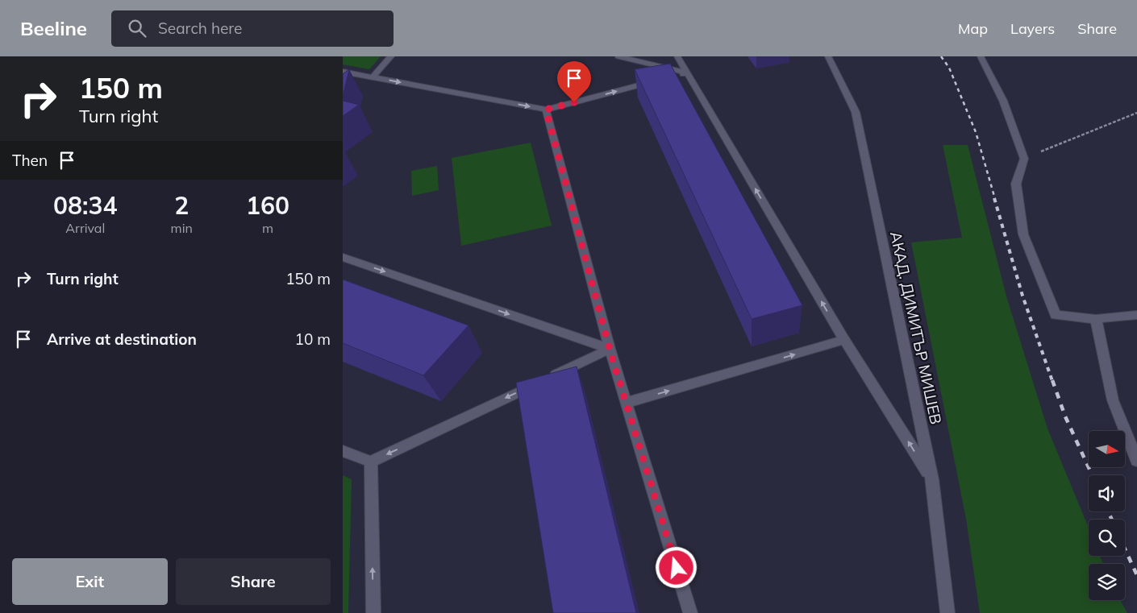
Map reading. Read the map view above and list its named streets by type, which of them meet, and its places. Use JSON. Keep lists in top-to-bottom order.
{
  "streets": {
    "street": ["АКАД. ДИМИТЪР МИШЕВ"]
  },
  "north": "right",
  "page": {
    "header": "Beeline",
    "search": "Search here",
    "nav": ["Map", "Layers", "Share"],
    "turn": ["150 m", "Turn right"],
    "then": "Then",
    "eta": [
      "08:34",
      "Arrival",
      "2",
      "min",
      "160",
      "m"
    ],
    "list": [
      {
        "name": "Turn right",
        "value": "150 m"
      },
      {
        "name": "Arrive at destination",
        "value": "10 m"
      }
    ],
    "buttons": ["Exit", "Share"]
  }
}
